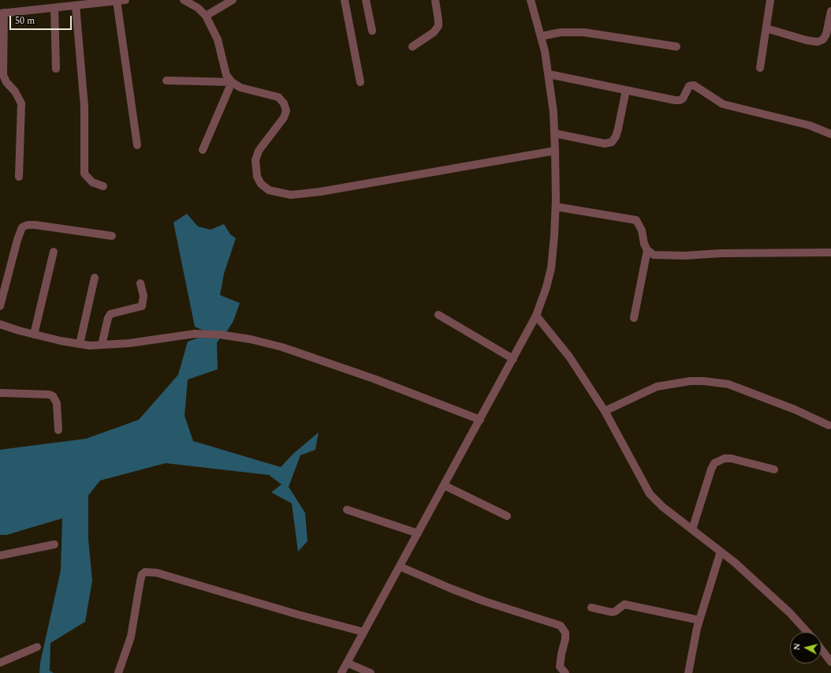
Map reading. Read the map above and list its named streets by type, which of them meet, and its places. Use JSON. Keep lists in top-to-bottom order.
{
  "scale_bar": "50 m",
  "north": "left"
}
